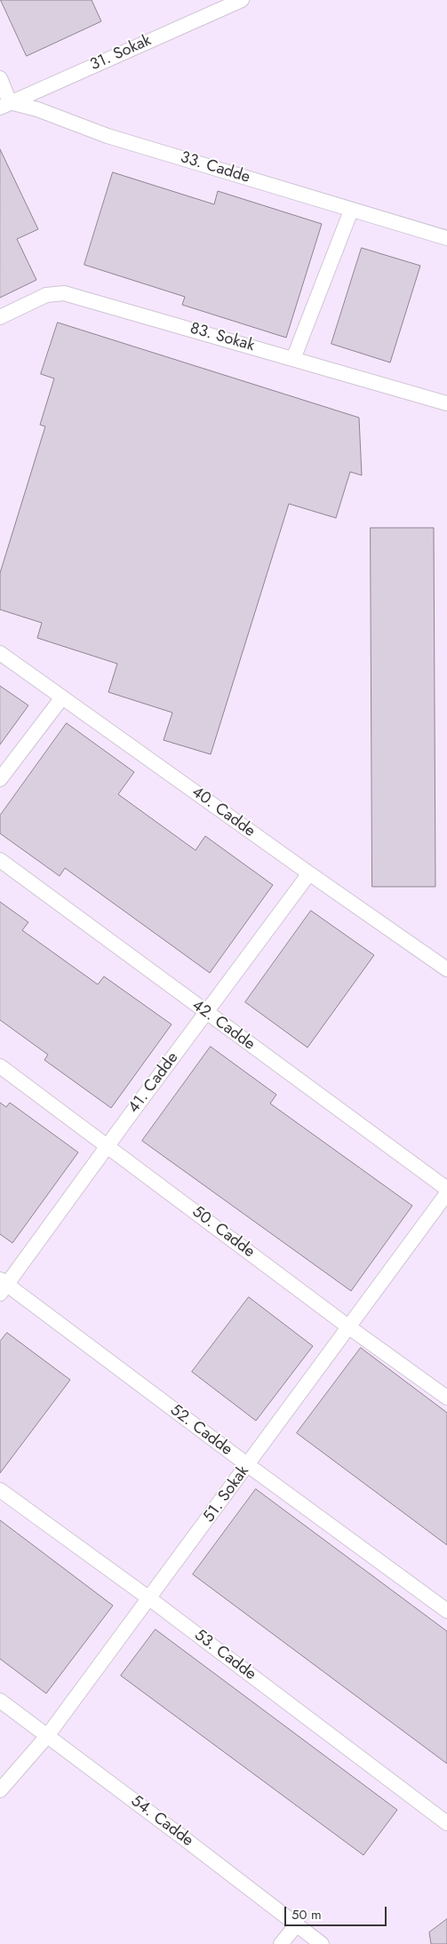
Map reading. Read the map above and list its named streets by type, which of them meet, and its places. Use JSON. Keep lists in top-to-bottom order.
{
  "streets": {
    "street": [
      "31. Sokak",
      "33. Cadde",
      "83. Sokak",
      "40. Cadde",
      "42. Cadde",
      "41. Cadde",
      "50. Cadde",
      "52. Cadde",
      "51. Sokak",
      "53. Cadde",
      "54. Cadde"
    ]
  },
  "crossings": [
    ["31. Sokak", "33. Cadde"],
    ["40. Cadde", "41. Cadde"],
    ["42. Cadde", "41. Cadde"],
    ["41. Cadde", "50. Cadde"],
    ["41. Cadde", "52. Cadde"],
    ["50. Cadde", "51. Sokak"],
    ["52. Cadde", "51. Sokak"],
    ["51. Sokak", "53. Cadde"],
    ["51. Sokak", "54. Cadde"]
  ],
  "scale_bar": "50 m"
}
